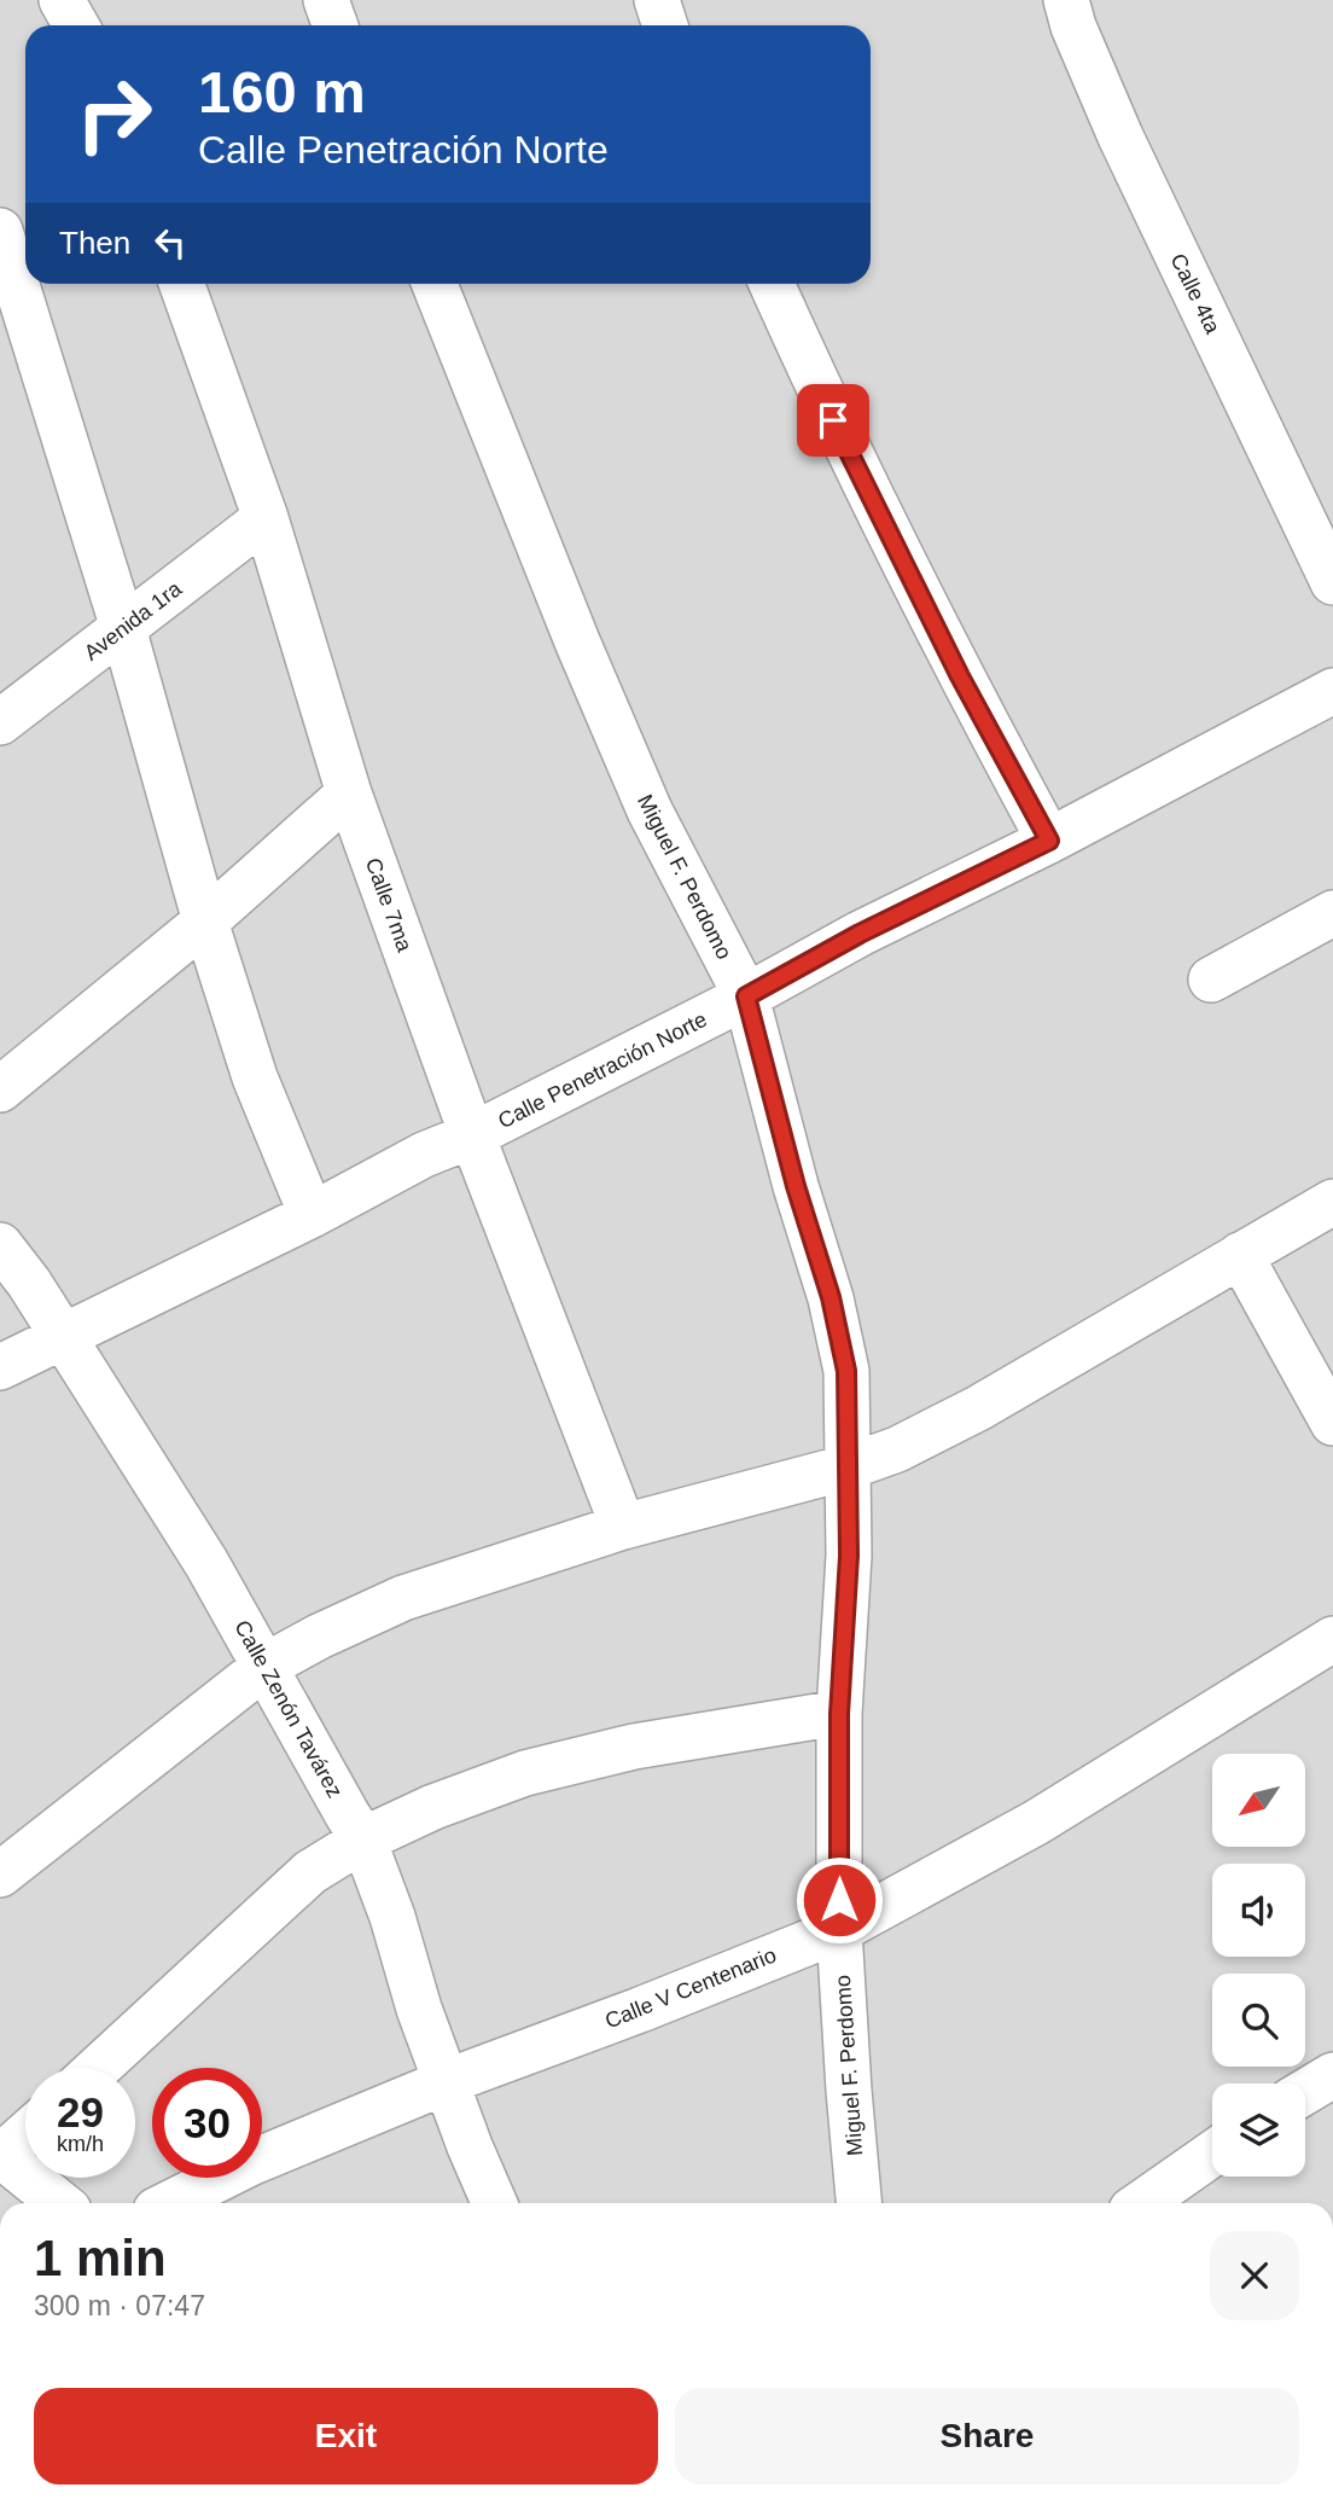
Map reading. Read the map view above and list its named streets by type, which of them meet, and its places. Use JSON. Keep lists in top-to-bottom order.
{
  "streets": {
    "street": [
      "Calle 4ta",
      "Avenida 1ra",
      "Miguel F. Perdomo",
      "Calle 7ma",
      "Calle Penetración Norte",
      "Calle Zenón Tavárez",
      "Calle V Centenario"
    ]
  },
  "crossings": [
    ["Avenida 1ra", "Calle 7ma"],
    ["Miguel F. Perdomo", "Calle Penetración Norte"],
    ["Miguel F. Perdomo", "Calle V Centenario"],
    ["Calle 7ma", "Calle Penetración Norte"],
    ["Calle Penetración Norte", "Calle Zenón Tavárez"],
    ["Calle Zenón Tavárez", "Calle V Centenario"]
  ],
  "north": "bottom left",
  "page": {
    "turn": ["160 m", "Calle Penetración Norte"],
    "then": "Then",
    "speed": "29 km/h",
    "limit": "30",
    "heading": ["1 min", "300 m · 07:47"],
    "buttons": ["Exit", "Share"]
  }
}
